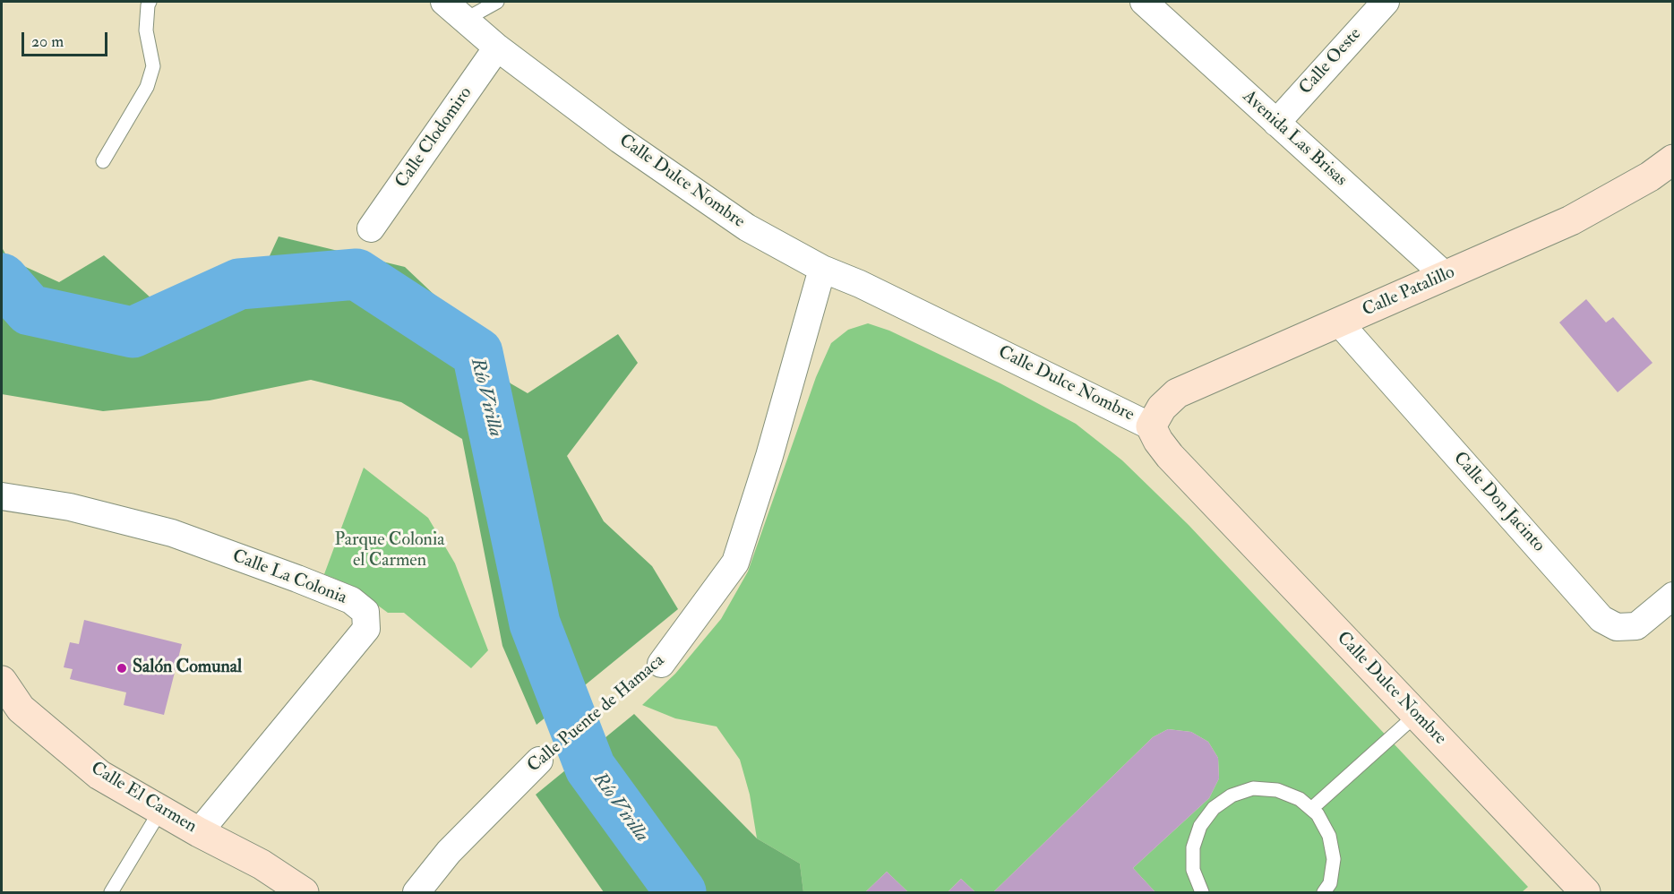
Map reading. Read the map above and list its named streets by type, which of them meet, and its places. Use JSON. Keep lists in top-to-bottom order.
{
  "streets": {
    "street": [
      "Calle Oeste",
      "Calle Clodomiro",
      "Avenida Las Brisas",
      "Calle Dulce Nombre",
      "Calle Patalillo",
      "Calle Don Jacinto",
      "Calle La Colonia",
      "Calle Puente de Hamaca",
      "Calle El Carmen"
    ]
  },
  "crossings": [
    ["Calle Oeste", "Avenida Las Brisas"],
    ["Calle Clodomiro", "Calle Dulce Nombre"],
    ["Avenida Las Brisas", "Calle Patalillo"],
    ["Calle Dulce Nombre", "Calle Patalillo"],
    ["Calle Dulce Nombre", "Calle Puente de Hamaca"],
    ["Calle Patalillo", "Calle Don Jacinto"],
    ["Calle La Colonia", "Calle El Carmen"]
  ],
  "water": ["Río Virilla"],
  "parks": ["Parque Colonia el Carmen"],
  "places": ["Salón Comunal"],
  "scale_bar": "20 m"
}
